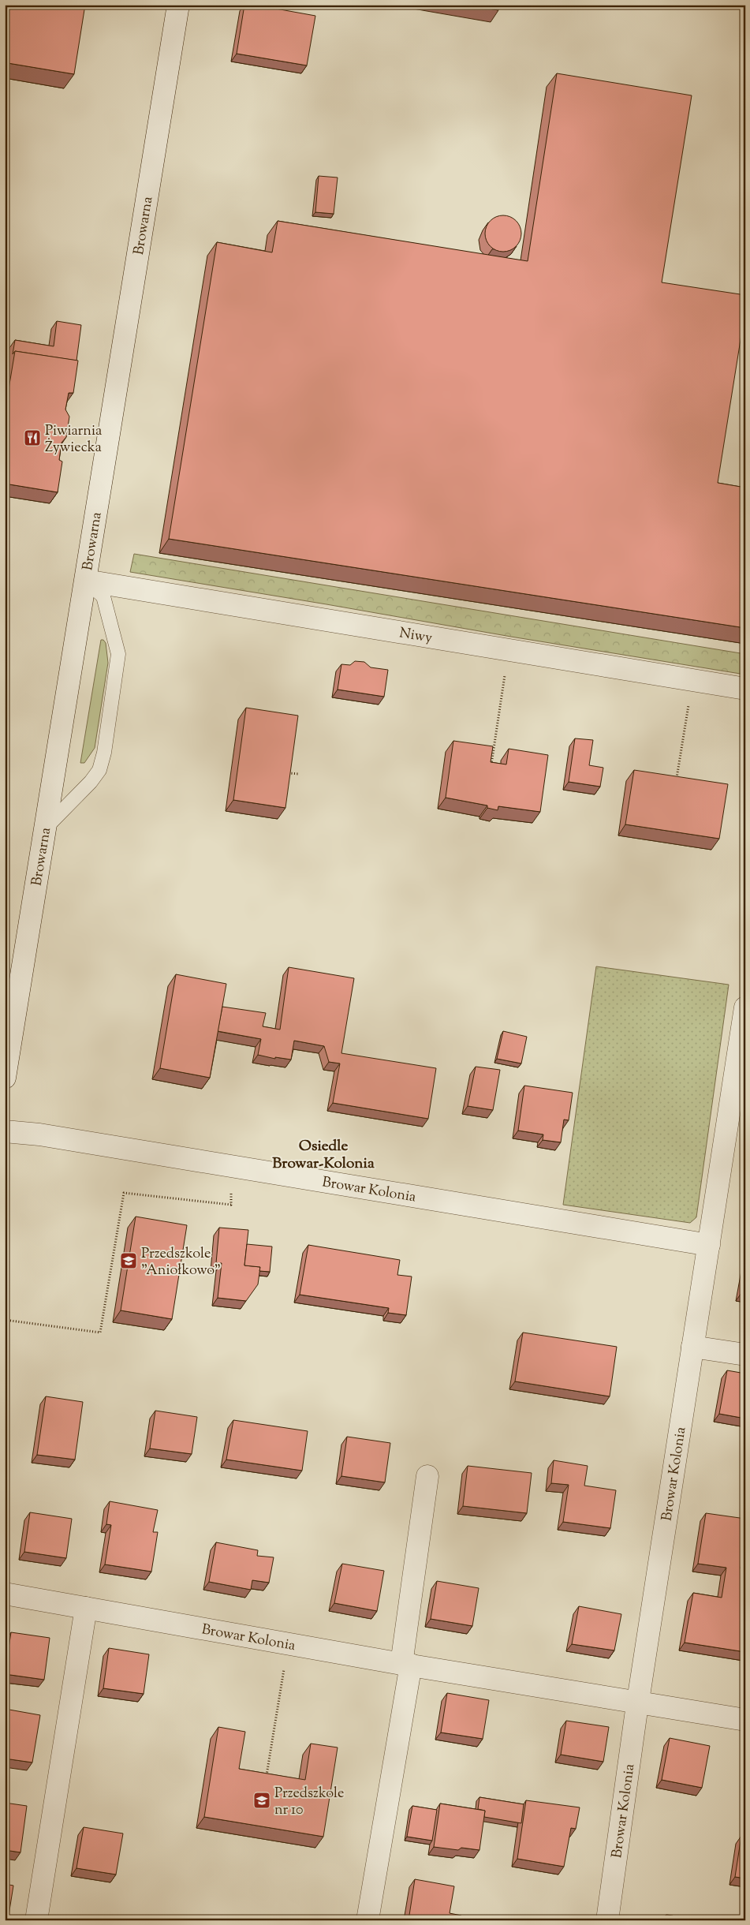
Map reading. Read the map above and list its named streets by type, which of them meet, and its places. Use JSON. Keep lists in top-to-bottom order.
{
  "streets": {
    "street": ["Browarna", "Niwy", "Browar Kolonia"]
  },
  "crossings": [
    ["Browarna", "Niwy"]
  ],
  "districts": ["Osiedle Browar-Kolonia"],
  "places": {
    "restaurant": ["Piwiarnia Żywiecka"],
    "school or university": ["Przedszkole \"Aniołkowo\"", "Przedszkole nr 10"]
  }
}
